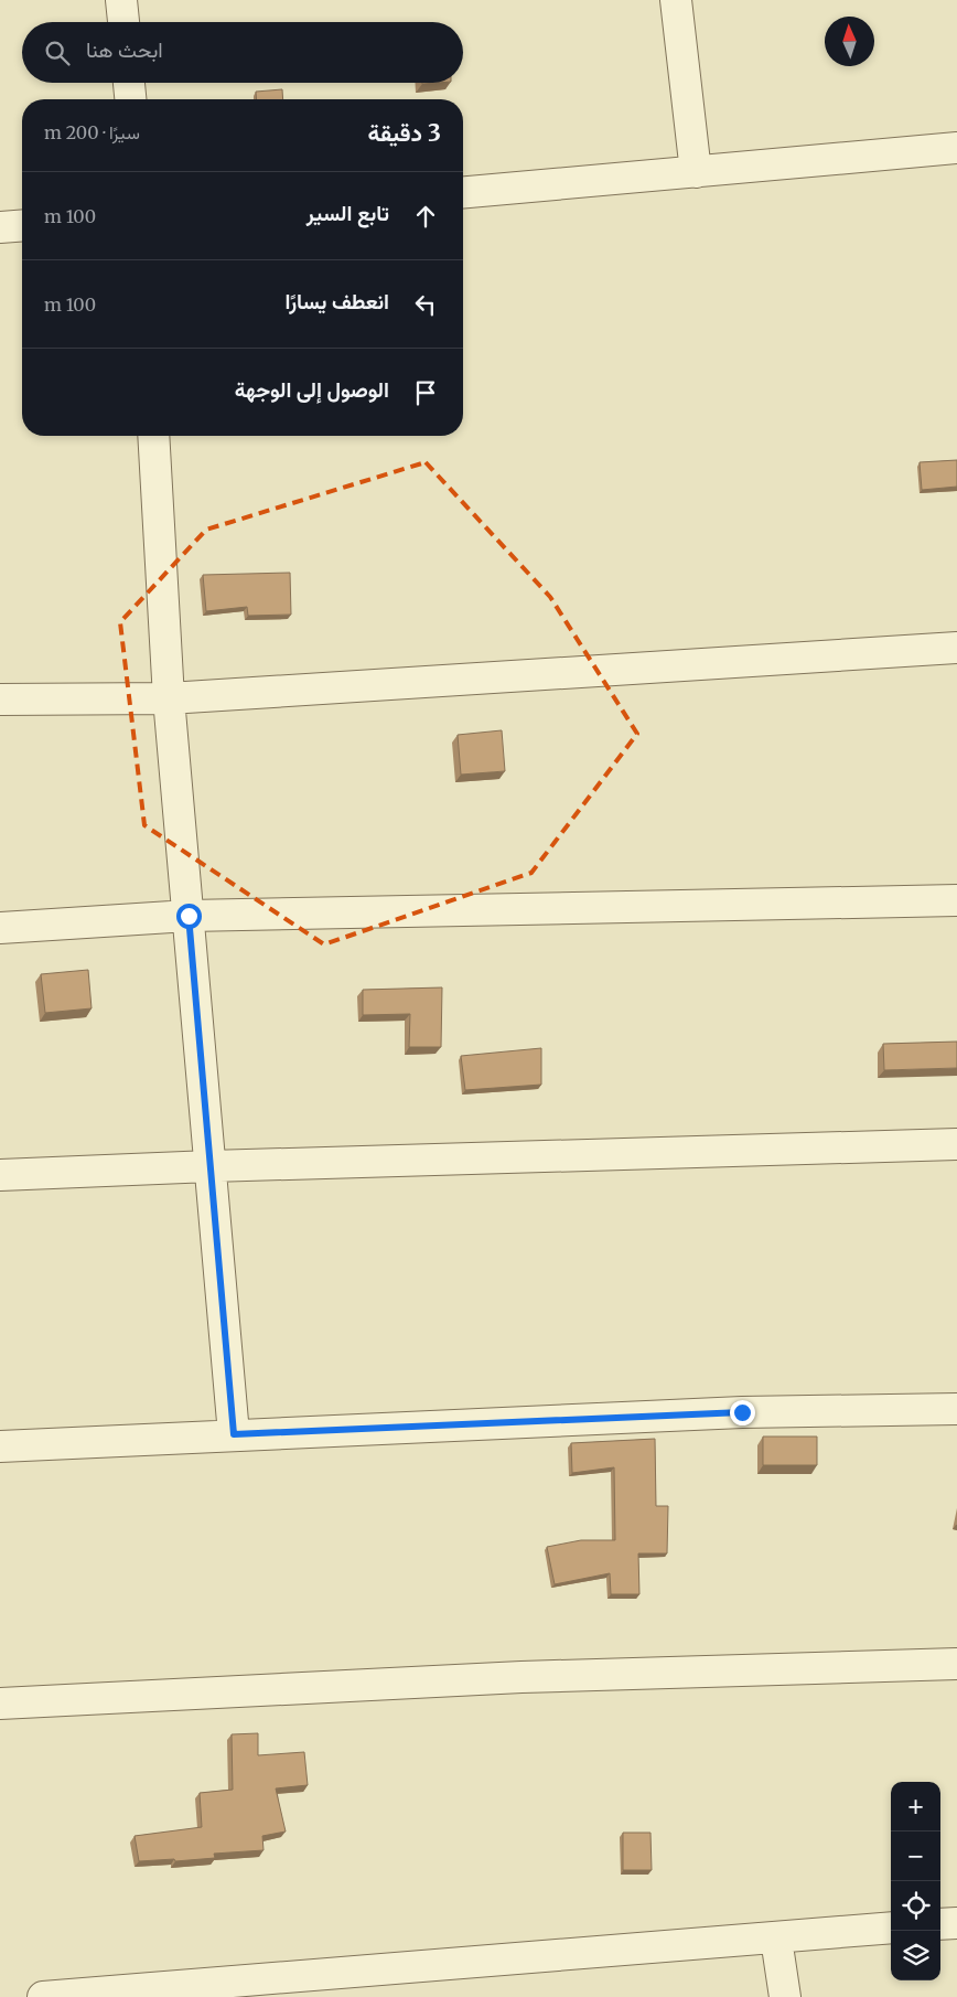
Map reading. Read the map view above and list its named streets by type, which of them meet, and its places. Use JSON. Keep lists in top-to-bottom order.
{
  "north": "top",
  "page": {
    "search": "ابحث هنا",
    "heading": ["3 دقيقة", "سيرًا · 200 m"],
    "list": [
      ["تابع السير", "100 m"],
      ["انعطف يسارًا", "100 m"],
      "الوصول إلى الوجهة"
    ],
    "map_buttons": ["+", "−"]
  }
}
